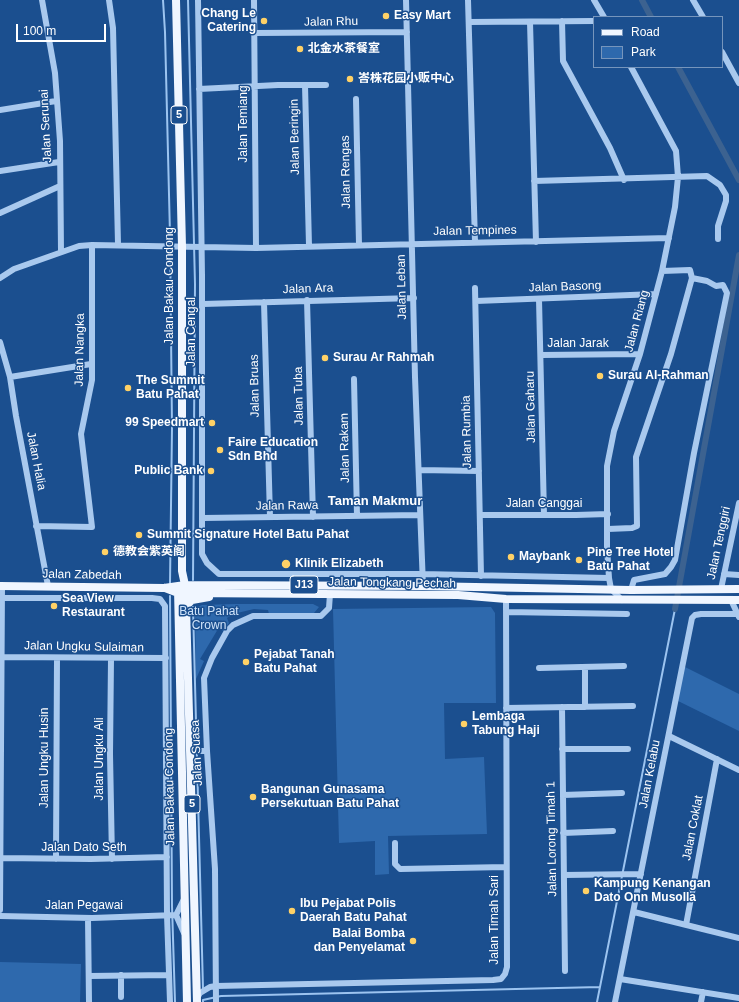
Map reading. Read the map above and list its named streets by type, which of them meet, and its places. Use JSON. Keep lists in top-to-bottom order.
{
  "streets": {
    "main road": [
      "5",
      "Jalan Bakau Condong",
      "Jalan Zabedah",
      "Jalan Tongkang Pechah",
      "J13"
    ],
    "street": [
      "Jalan Rhu",
      "Jalan Temiang",
      "Jalan Serunai",
      "Jalan Beringin",
      "Jalan Rengas",
      "Jalan Tempines",
      "Jalan Leban",
      "Jalan Basong",
      "Jalan Ara",
      "Jalan Riang",
      "Jalan Cengal",
      "Jalan Jarak",
      "Jalan Nangka",
      "Jalan Bruas",
      "Jalan Tuba",
      "Jalan Gaharu",
      "Jalan Rumbia",
      "Jalan Rakam",
      "Jalan Halia",
      "Jalan Canggai",
      "Jalan Rawa",
      "Jalan Tenggiri",
      "Jalan Ungku Sulaiman",
      "Jalan Suasa",
      "Jalan Ungku Husin",
      "Jalan Ungku Ali",
      "Jalan Kelabu",
      "Jalan Coklat",
      "Jalan Lorong Timah 1",
      "Jalan Dato Seth",
      "Jalan Pegawai",
      "Jalan Timah Sari"
    ]
  },
  "crossings": [
    ["Jalan Rhu", "Jalan Temiang"],
    ["Jalan Rhu", "Jalan Leban"],
    ["Jalan Temiang", "Jalan Beringin"],
    ["Jalan Temiang", "Jalan Tempines"],
    ["Jalan Serunai", "Jalan Tempines"],
    ["Jalan Beringin", "Jalan Tempines"],
    ["Jalan Beringin", "Jalan Cengal"],
    ["Jalan Rengas", "Jalan Tempines"],
    ["Jalan Tempines", "Jalan Bakau Condong"],
    ["Jalan Tempines", "Jalan Leban"],
    ["Jalan Tempines", "Jalan Riang"],
    ["Jalan Tempines", "Jalan Cengal"],
    ["Jalan Tempines", "Jalan Nangka"],
    ["Jalan Bakau Condong", "Jalan Tongkang Pechah"],
    ["Jalan Bakau Condong", "Jalan Suasa"],
    ["Jalan Leban", "Jalan Ara"],
    ["Jalan Leban", "Jalan Cengal"],
    ["Jalan Leban", "Jalan Rawa"],
    ["Jalan Leban", "Jalan Tongkang Pechah"],
    ["Jalan Basong", "Jalan Riang"],
    ["Jalan Basong", "Jalan Gaharu"],
    ["Jalan Basong", "Jalan Rumbia"],
    ["Jalan Ara", "Jalan Cengal"],
    ["Jalan Ara", "Jalan Bruas"],
    ["Jalan Ara", "Jalan Tuba"],
    ["Jalan Riang", "Jalan Cengal"],
    ["Jalan Riang", "Jalan Jarak"],
    ["Jalan Riang", "Jalan Canggai"],
    ["Jalan Riang", "Jalan Tongkang Pechah"],
    ["Jalan Cengal", "Jalan Rumbia"],
    ["Jalan Cengal", "Jalan Rawa"],
    ["Jalan Jarak", "Jalan Gaharu"],
    ["Jalan Nangka", "Jalan Halia"],
    ["Jalan Bruas", "Jalan Rawa"],
    ["Jalan Tuba", "Jalan Rawa"],
    ["Jalan Gaharu", "Jalan Canggai"],
    ["Jalan Rumbia", "Jalan Canggai"],
    ["Jalan Rakam", "Jalan Rawa"],
    ["Jalan Halia", "Jalan Zabedah"],
    ["Jalan Tenggiri", "Jalan Tongkang Pechah"],
    ["Jalan Zabedah", "Jalan Tongkang Pechah"],
    ["Jalan Tongkang Pechah", "Jalan Suasa"],
    ["Jalan Tongkang Pechah", "Jalan Timah Sari"],
    ["Jalan Ungku Sulaiman", "Jalan Ungku Husin"],
    ["Jalan Ungku Sulaiman", "Jalan Ungku Ali"],
    ["Jalan Suasa", "Jalan Timah Sari"],
    ["Jalan Ungku Husin", "Jalan Dato Seth"],
    ["Jalan Ungku Ali", "Jalan Dato Seth"]
  ],
  "districts": ["Taman Makmur"],
  "parks": ["Batu Pahat Crown"],
  "places": [
    "Easy Mart",
    "Chang Le Catering",
    "北金水茶餐室",
    "峇株花园小贩中心",
    "Surau Ar Rahmah",
    "Surau Al-Rahman",
    "The Summit Batu Pahat",
    "99 Speedmart",
    "Faire Education Sdn Bhd",
    "Public Bank",
    "Summit Signature Hotel Batu Pahat",
    "德教会紫英阁",
    "Maybank",
    "Pine Tree Hotel Batu Pahat",
    "Klinik Elizabeth",
    "Sea View Restaurant",
    "Pejabat Tanah Batu Pahat",
    "Lembaga Tabung Haji",
    "Bangunan Gunasama Persekutuan Batu Pahat",
    "Kampung Kenangan Dato Onn Musolla",
    "Ibu Pejabat Polis Daerah Batu Pahat",
    "Balai Bomba dan Penyelamat"
  ],
  "legend": ["Road", "Park"],
  "scale_bar": "100 m"
}
